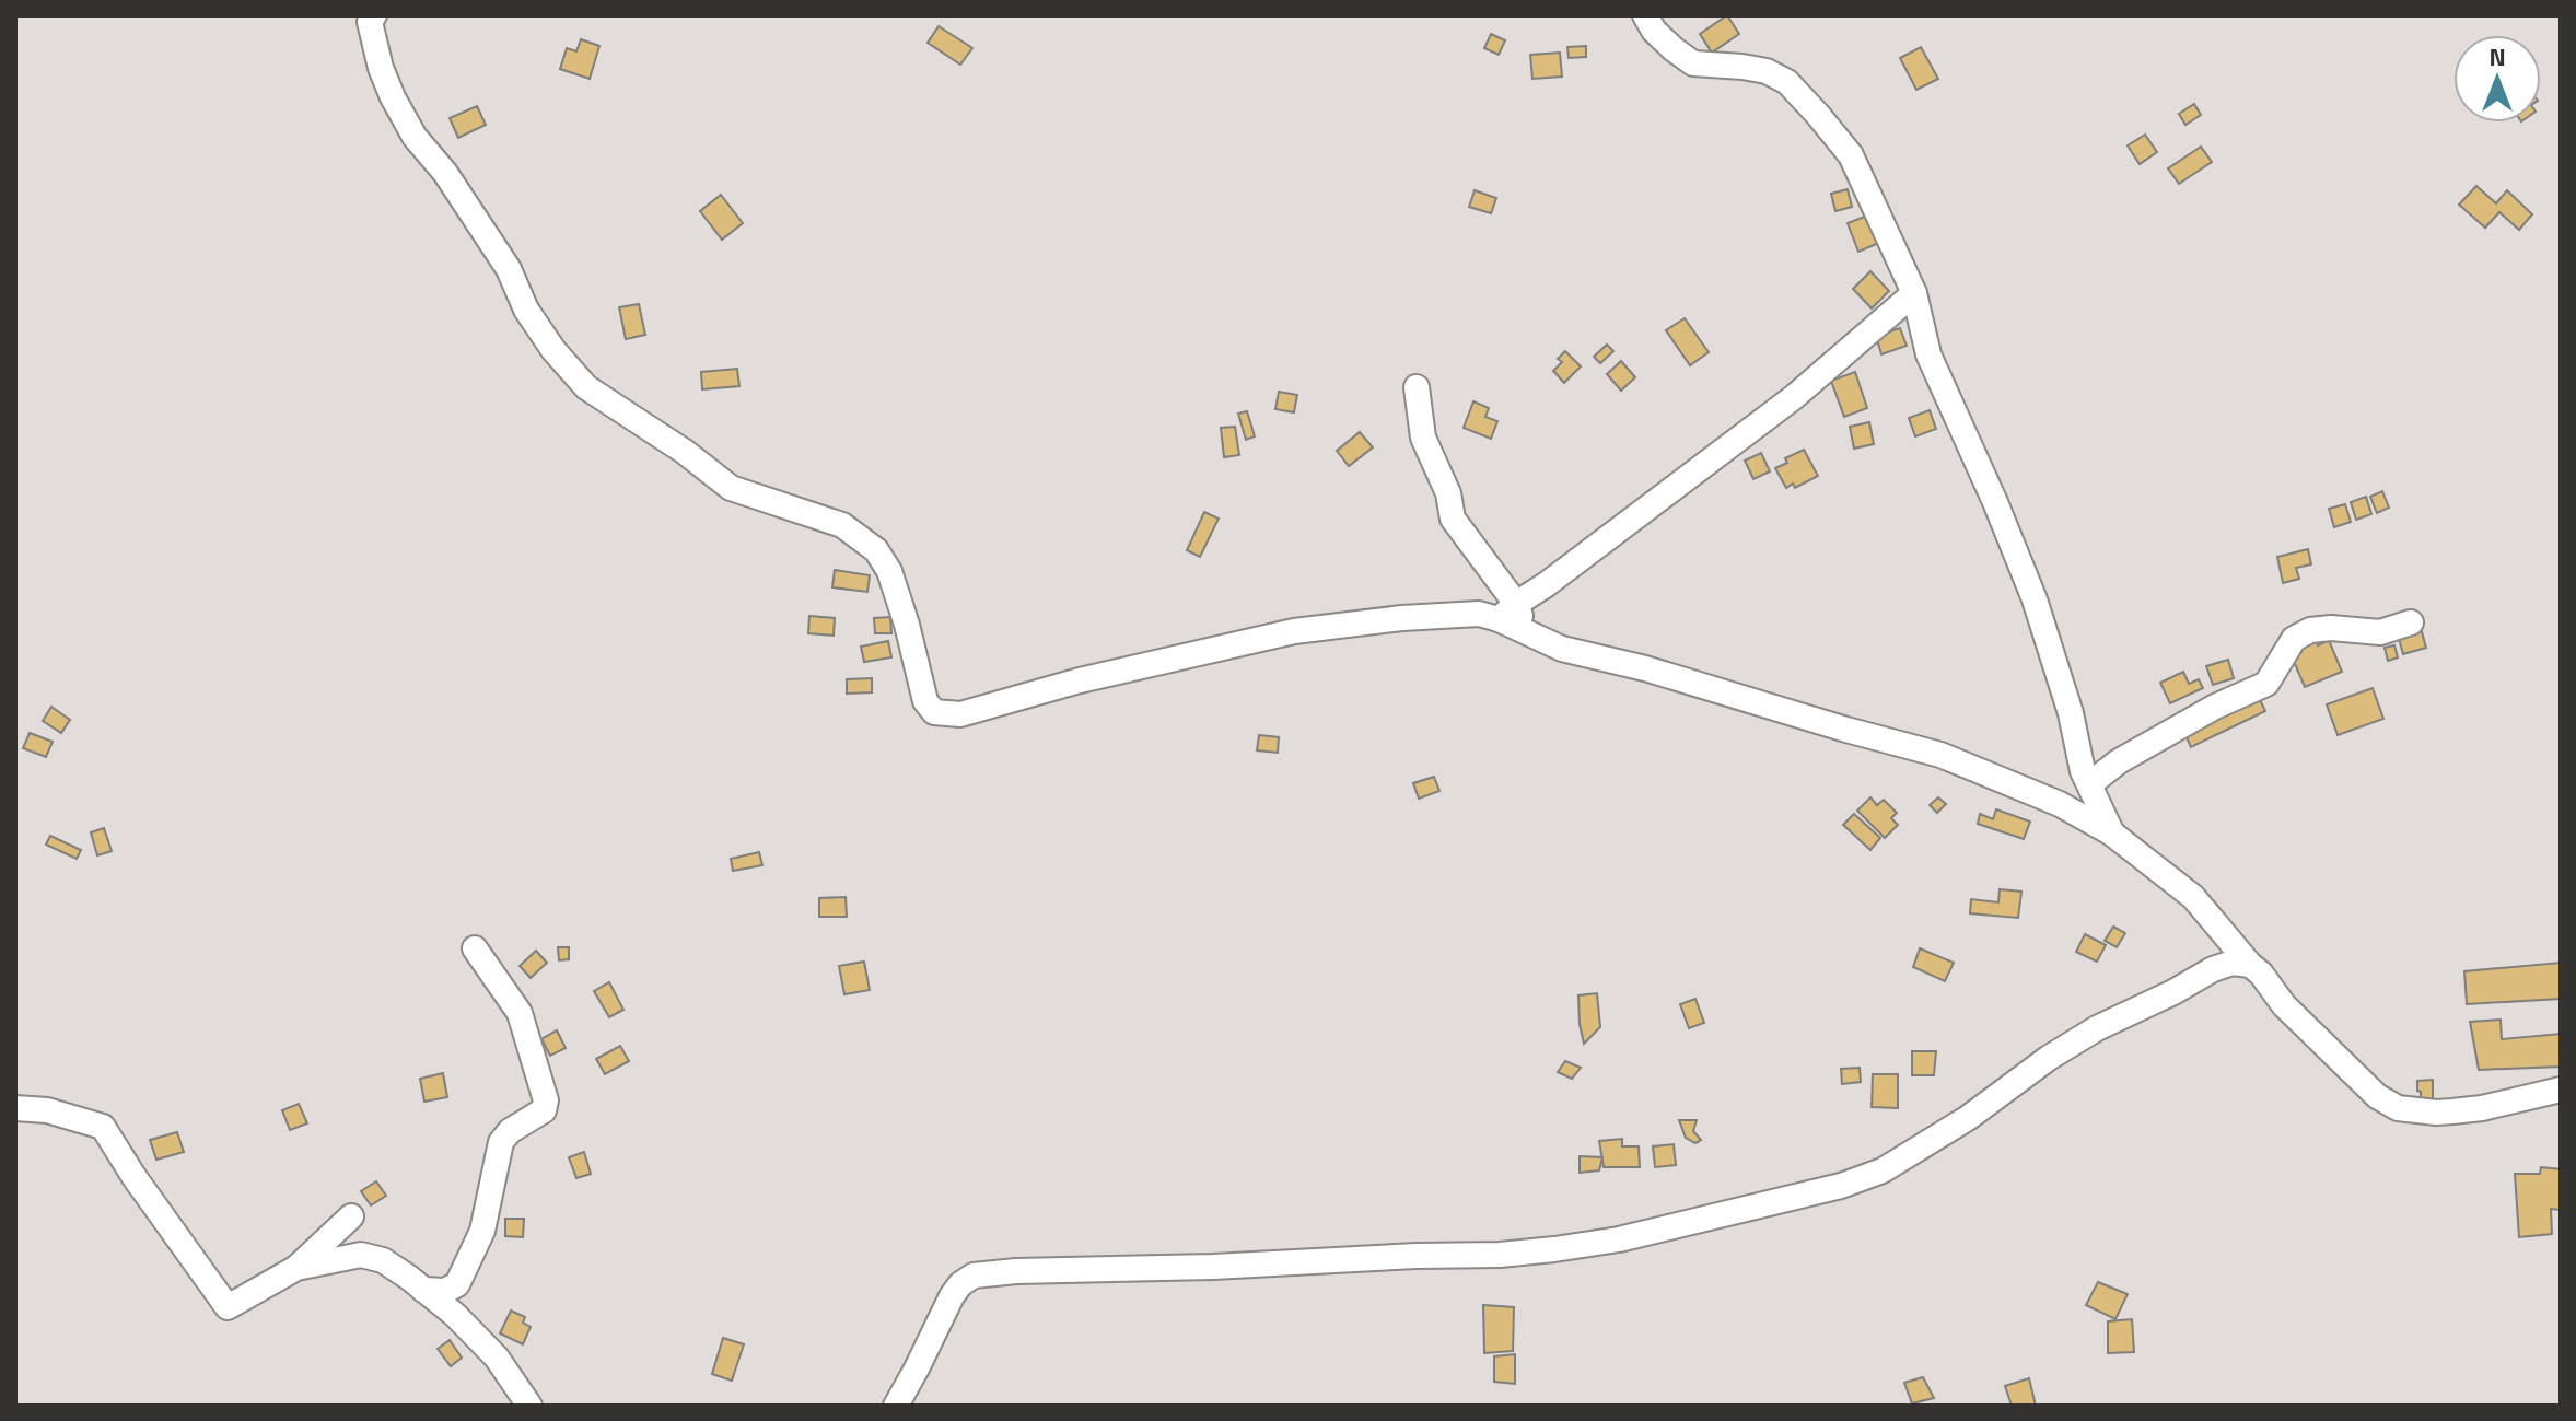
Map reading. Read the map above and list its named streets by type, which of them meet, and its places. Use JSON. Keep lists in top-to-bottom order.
{
  "north": "top"
}
